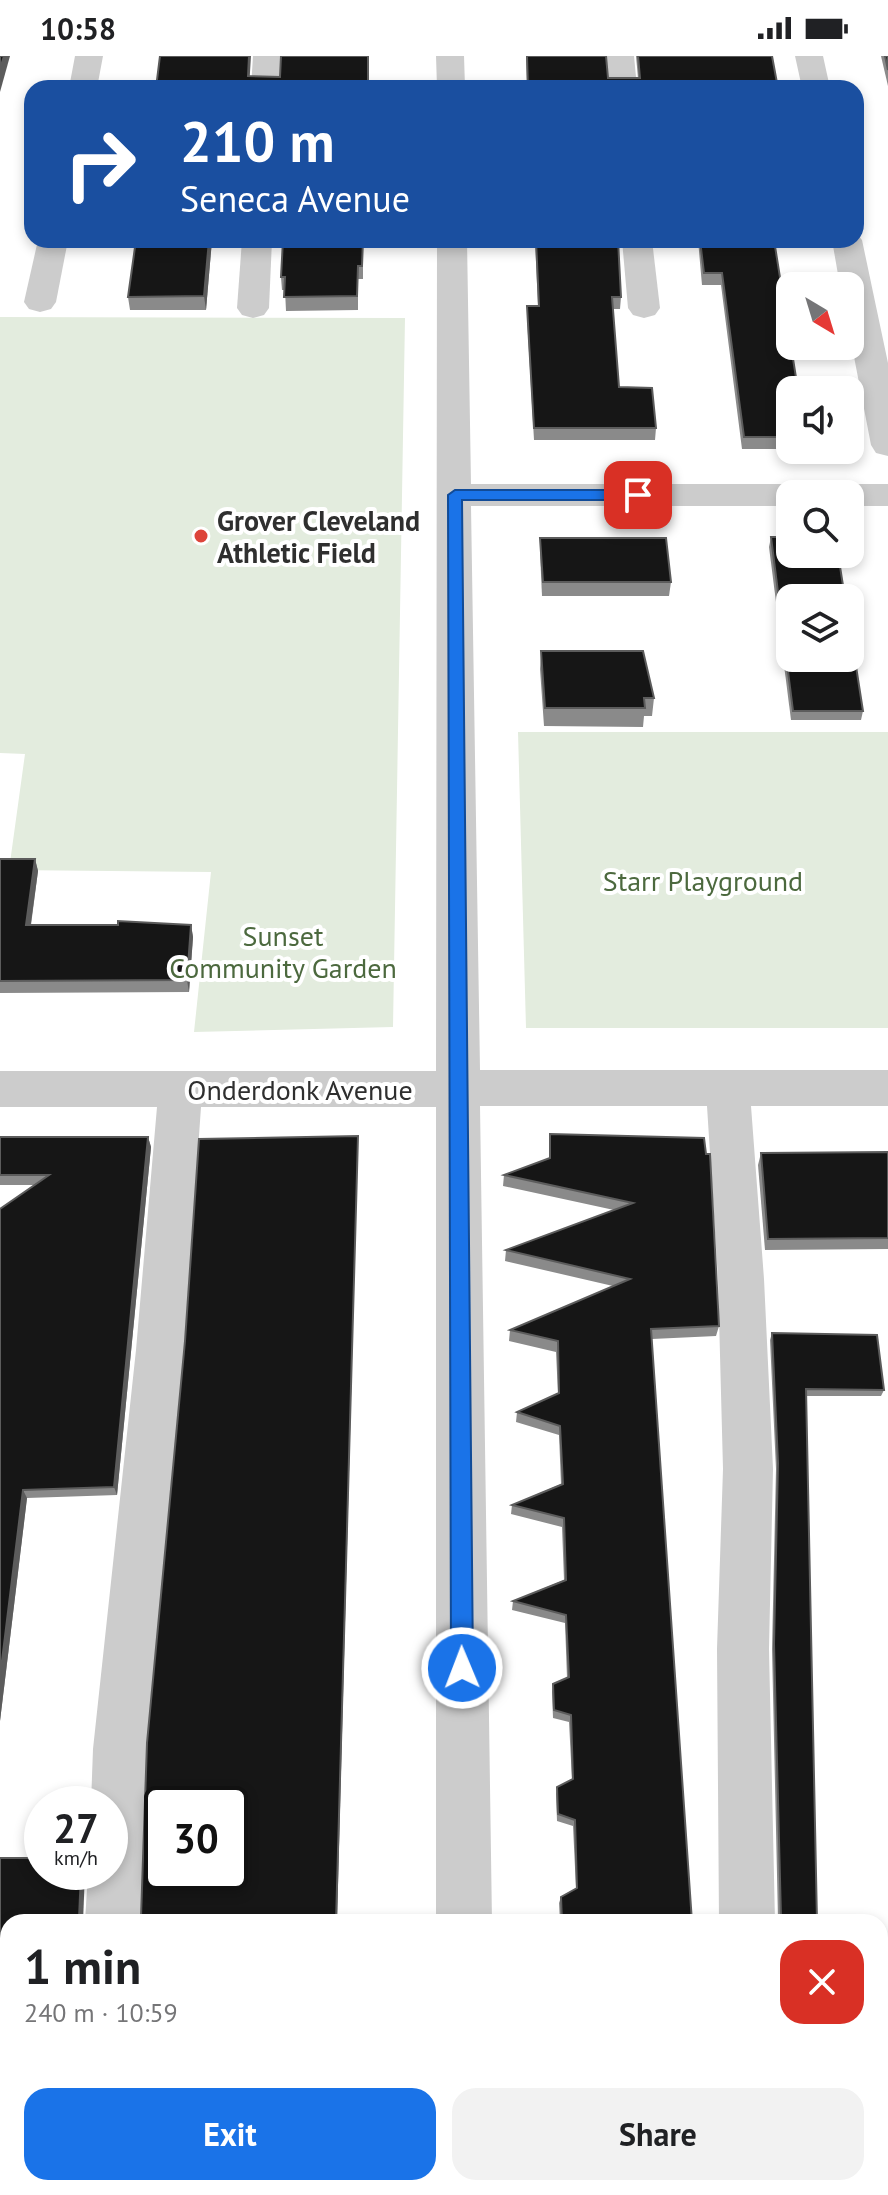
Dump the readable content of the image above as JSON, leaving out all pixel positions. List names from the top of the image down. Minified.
{"streets":{"street":["Onderdonk Avenue"]},"parks":["Starr Playground","Sunset Community Garden"],"places":["Grover Cleveland Athletic Field"],"north":"bottom right","page":{"status":"10:58","turn":["210 m","Seneca Avenue"],"speed":"27 km/h","limit":"30","heading":["1 min","240 m · 10:59"],"buttons":["Exit","Share"]}}
